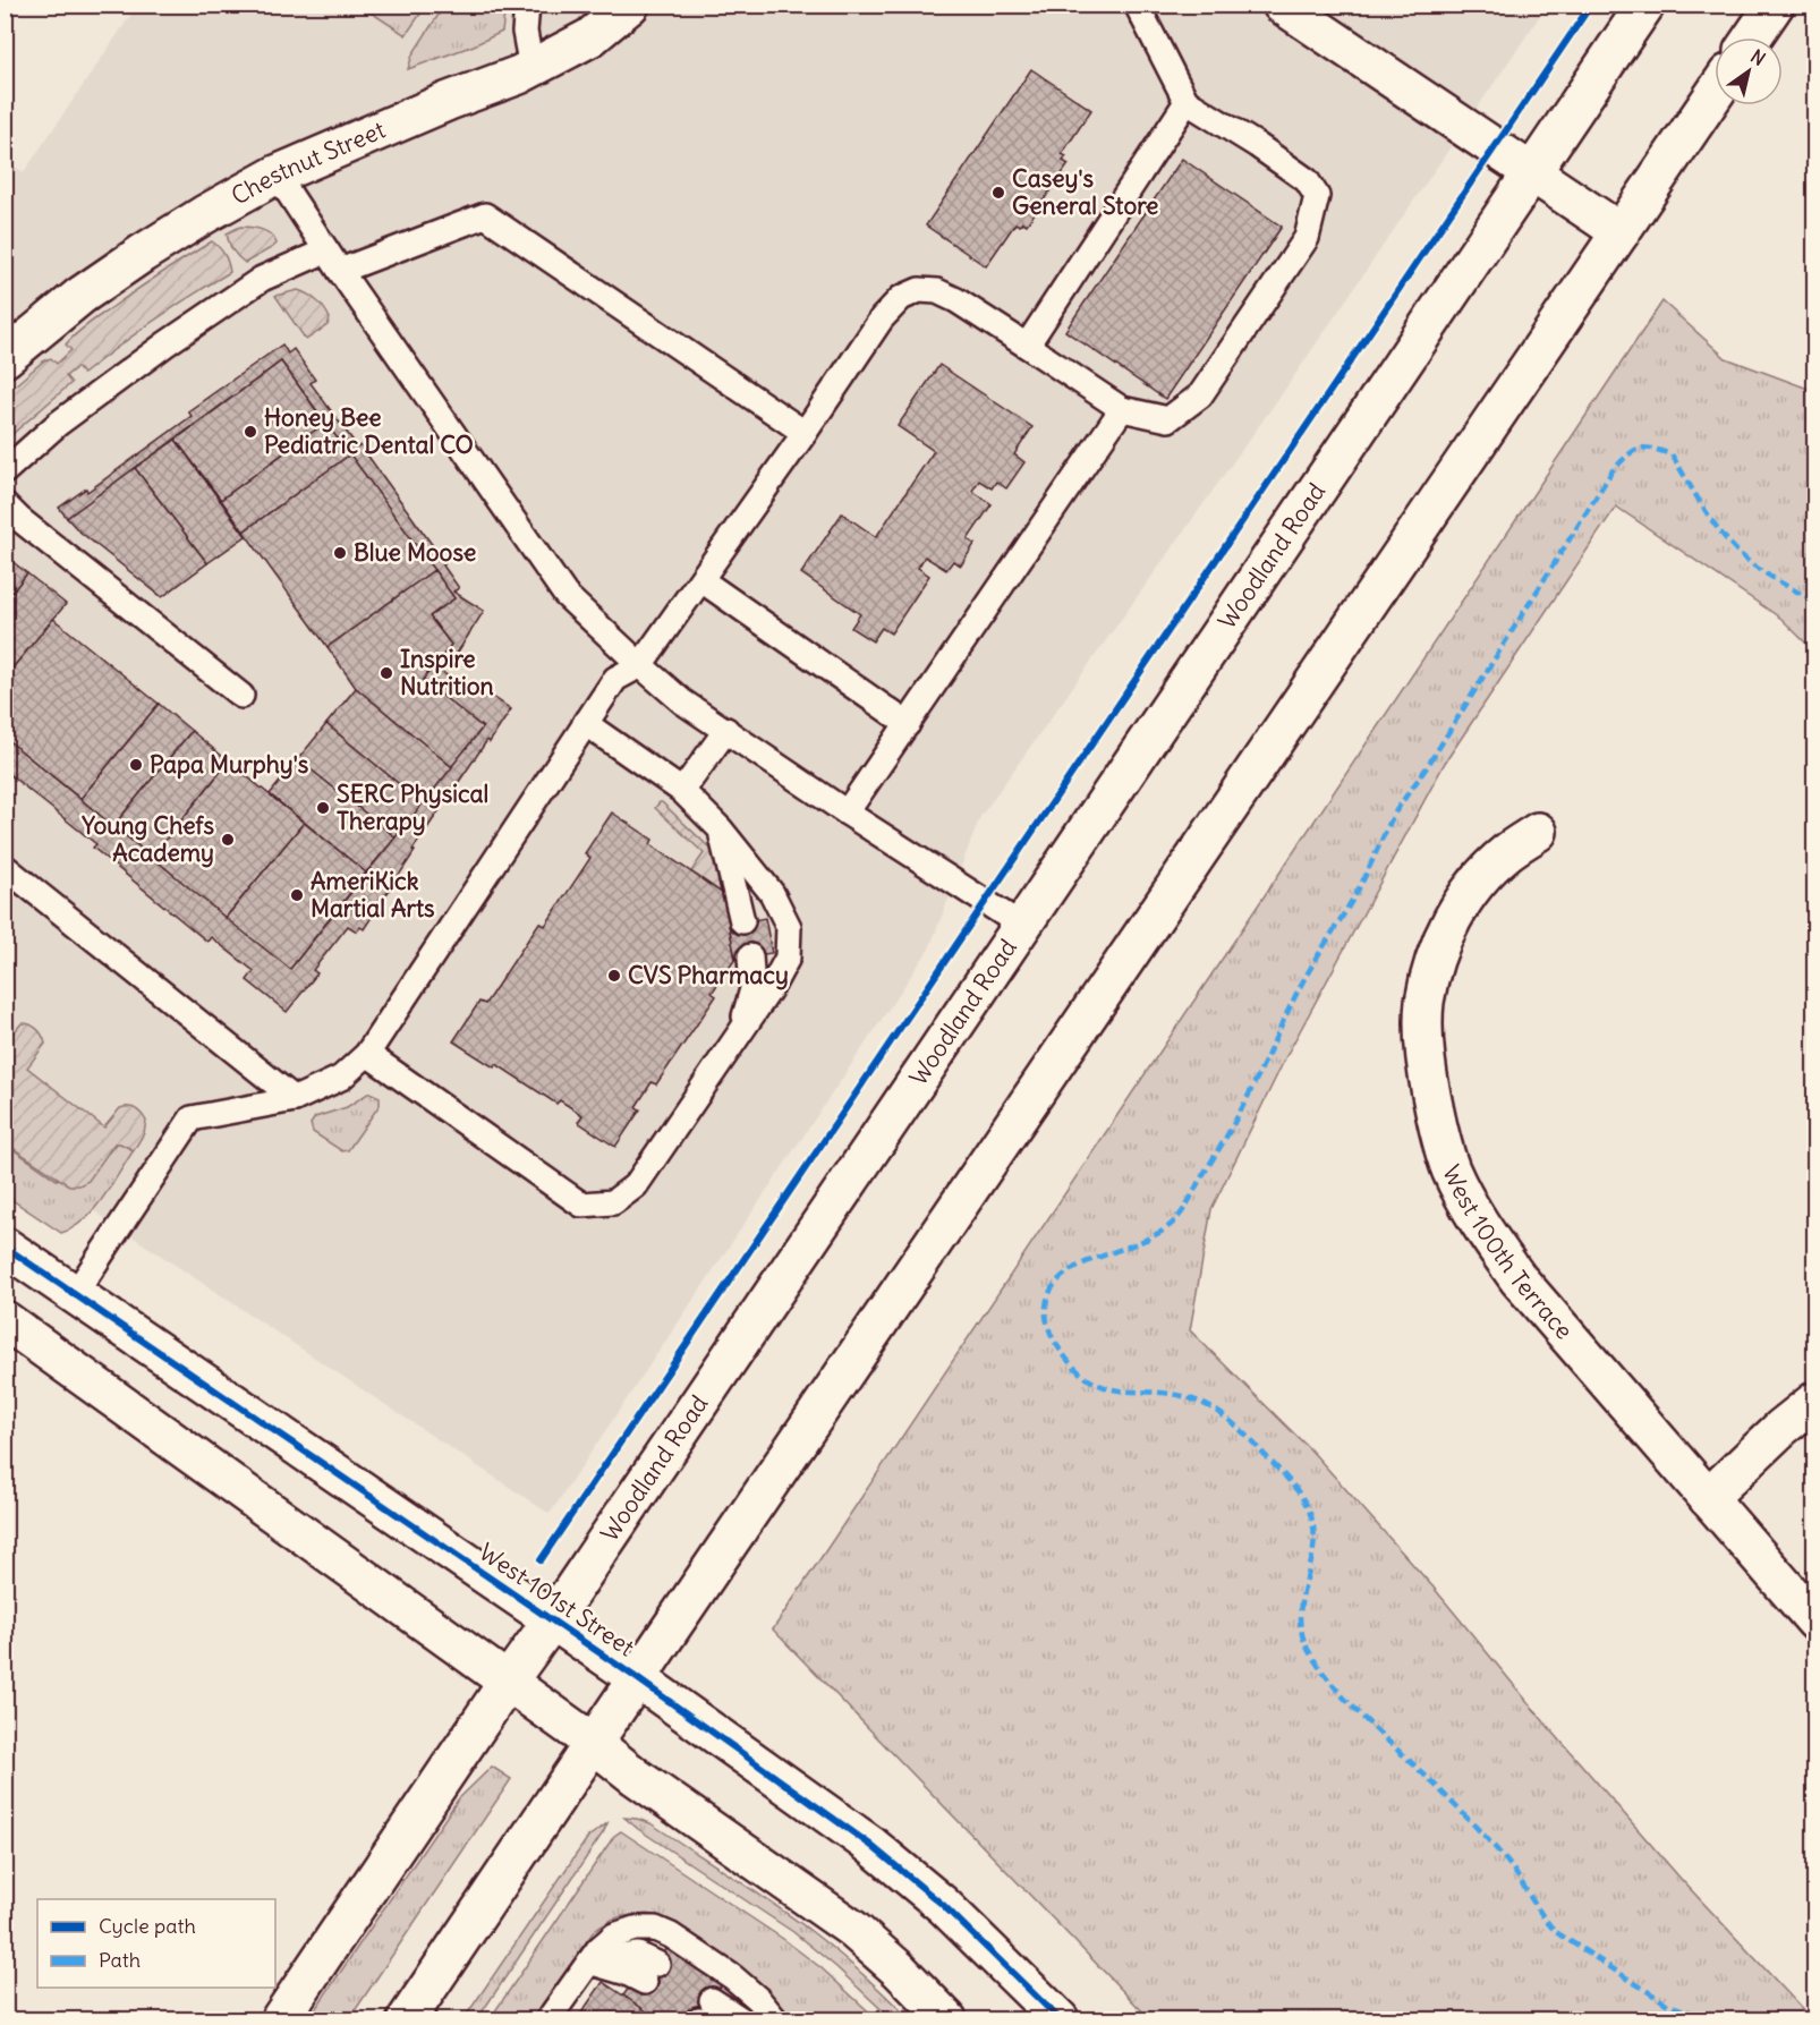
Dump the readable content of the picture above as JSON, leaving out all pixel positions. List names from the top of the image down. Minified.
{"streets":{"main road":["Chestnut Street","Woodland Road","West 100th Terrace","West 101st Street"]},"crossings":[["Woodland Road","West 101st Street"]],"places":["Casey's General Store","Honey Bee Pediatric Dental CO","Blue Moose","Inspire Nutrition","Papa Murphy's","SERC Physical Therapy","Young Chefs Academy","AmeriKick Martial Arts","CVS Pharmacy"],"legend":["Cycle path","Path"],"north":"top right"}
